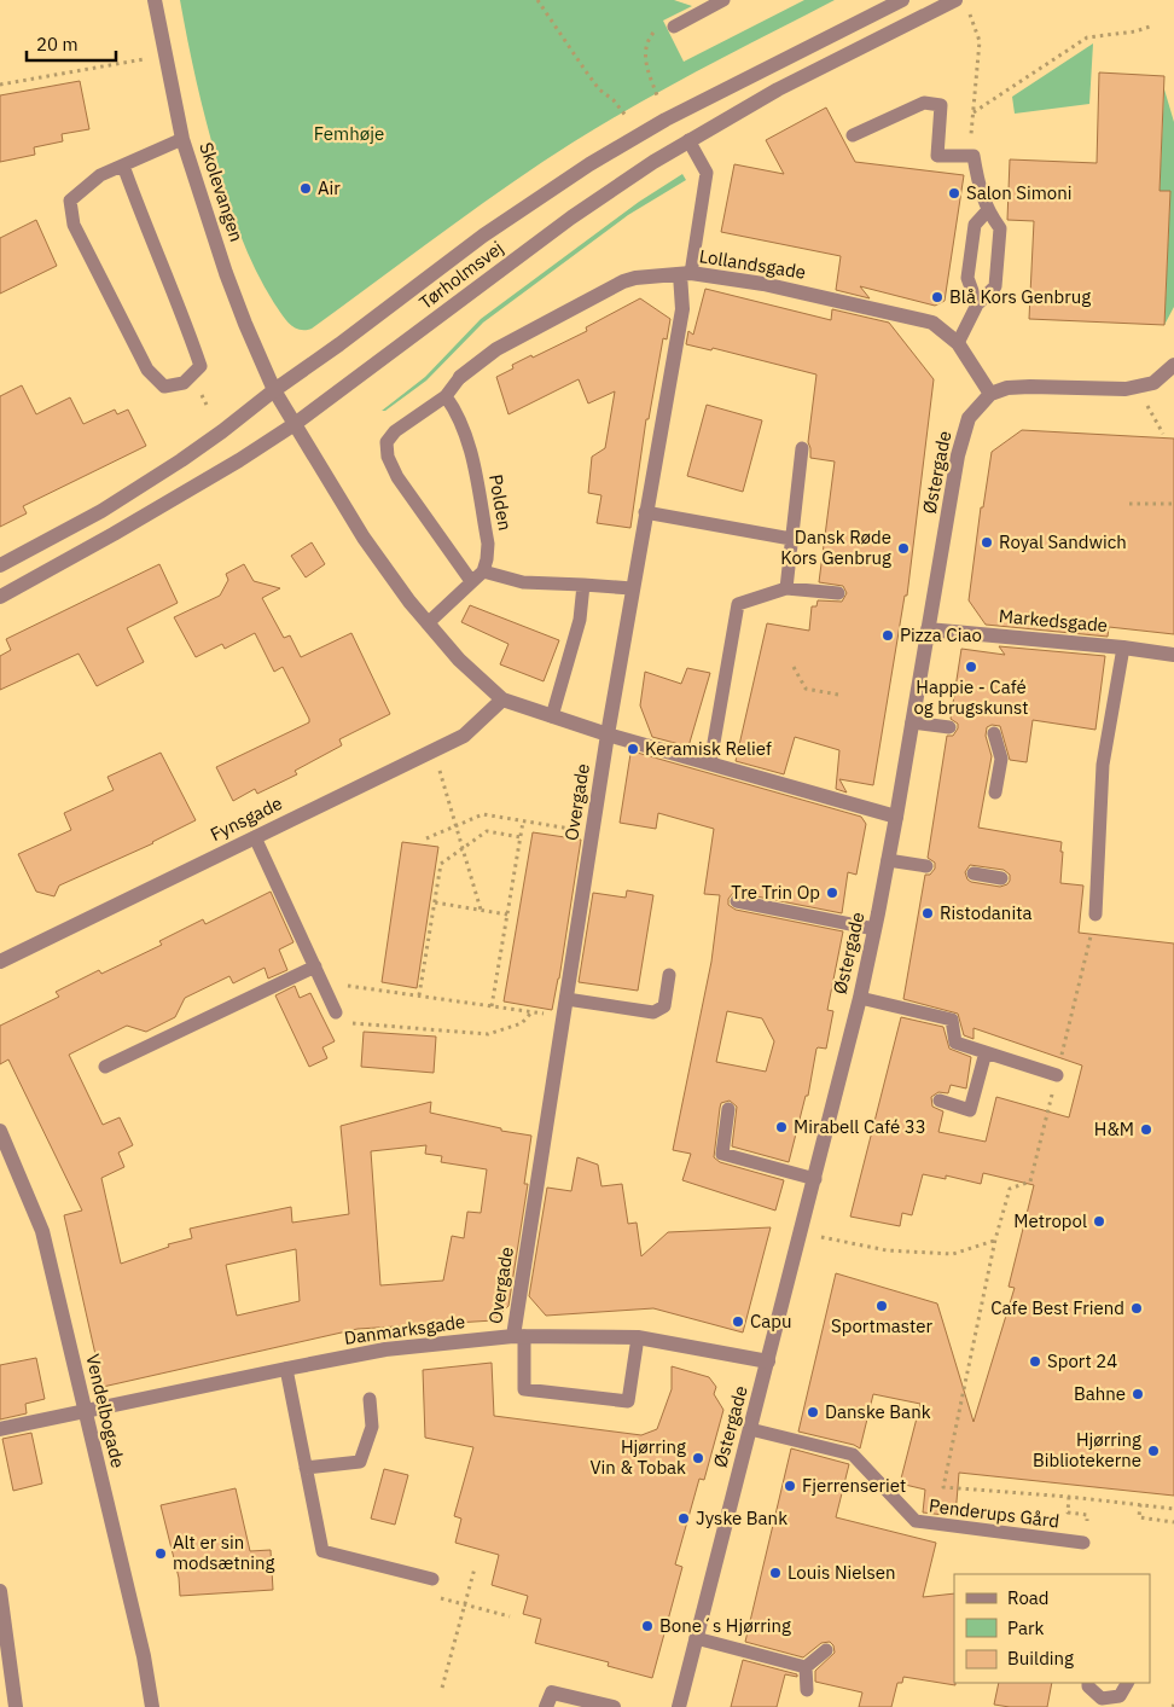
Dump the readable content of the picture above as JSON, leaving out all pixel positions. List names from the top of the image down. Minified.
{"streets":{"street":["Skolevangen","Lollandsgade","Tørholmsvej","Østergade","Markedsgade","Overgade","Fynsgade","Danmarksgade","Vendelbogade"],"lane":["Polden","Penderups Gård"]},"crossings":[["Skolevangen","Tørholmsvej"],["Lollandsgade","Østergade"],["Lollandsgade","Overgade"],["Østergade","Markedsgade"],["Østergade","Danmarksgade"],["Østergade","Penderups Gård"],["Overgade","Danmarksgade"],["Danmarksgade","Vendelbogade"]],"parks":["Femhøje"],"places":["Air","Salon Simoni","Blå Kors Genbrug","Royal Sandwich","Dansk Røde Kors Genbrug","Pizza Ciao","Happie - Café og brugskunst","Keramisk Relief","Tre Trin Op","Ristodanita","Mirabell Café 33","H&M","Metropol","Sportmaster","Cafe Best Friend","Capu","Sport 24","Bahne","Danske Bank","Hjørring Bibliotekerne","Hjørring Vin & Tobak","Fjerrenseriet","Jyske Bank","Alt er sin modsætning","Louis Nielsen","Bone´s Hjørring"],"legend":["Road","Park","Building"],"scale_bar":"20 m"}
